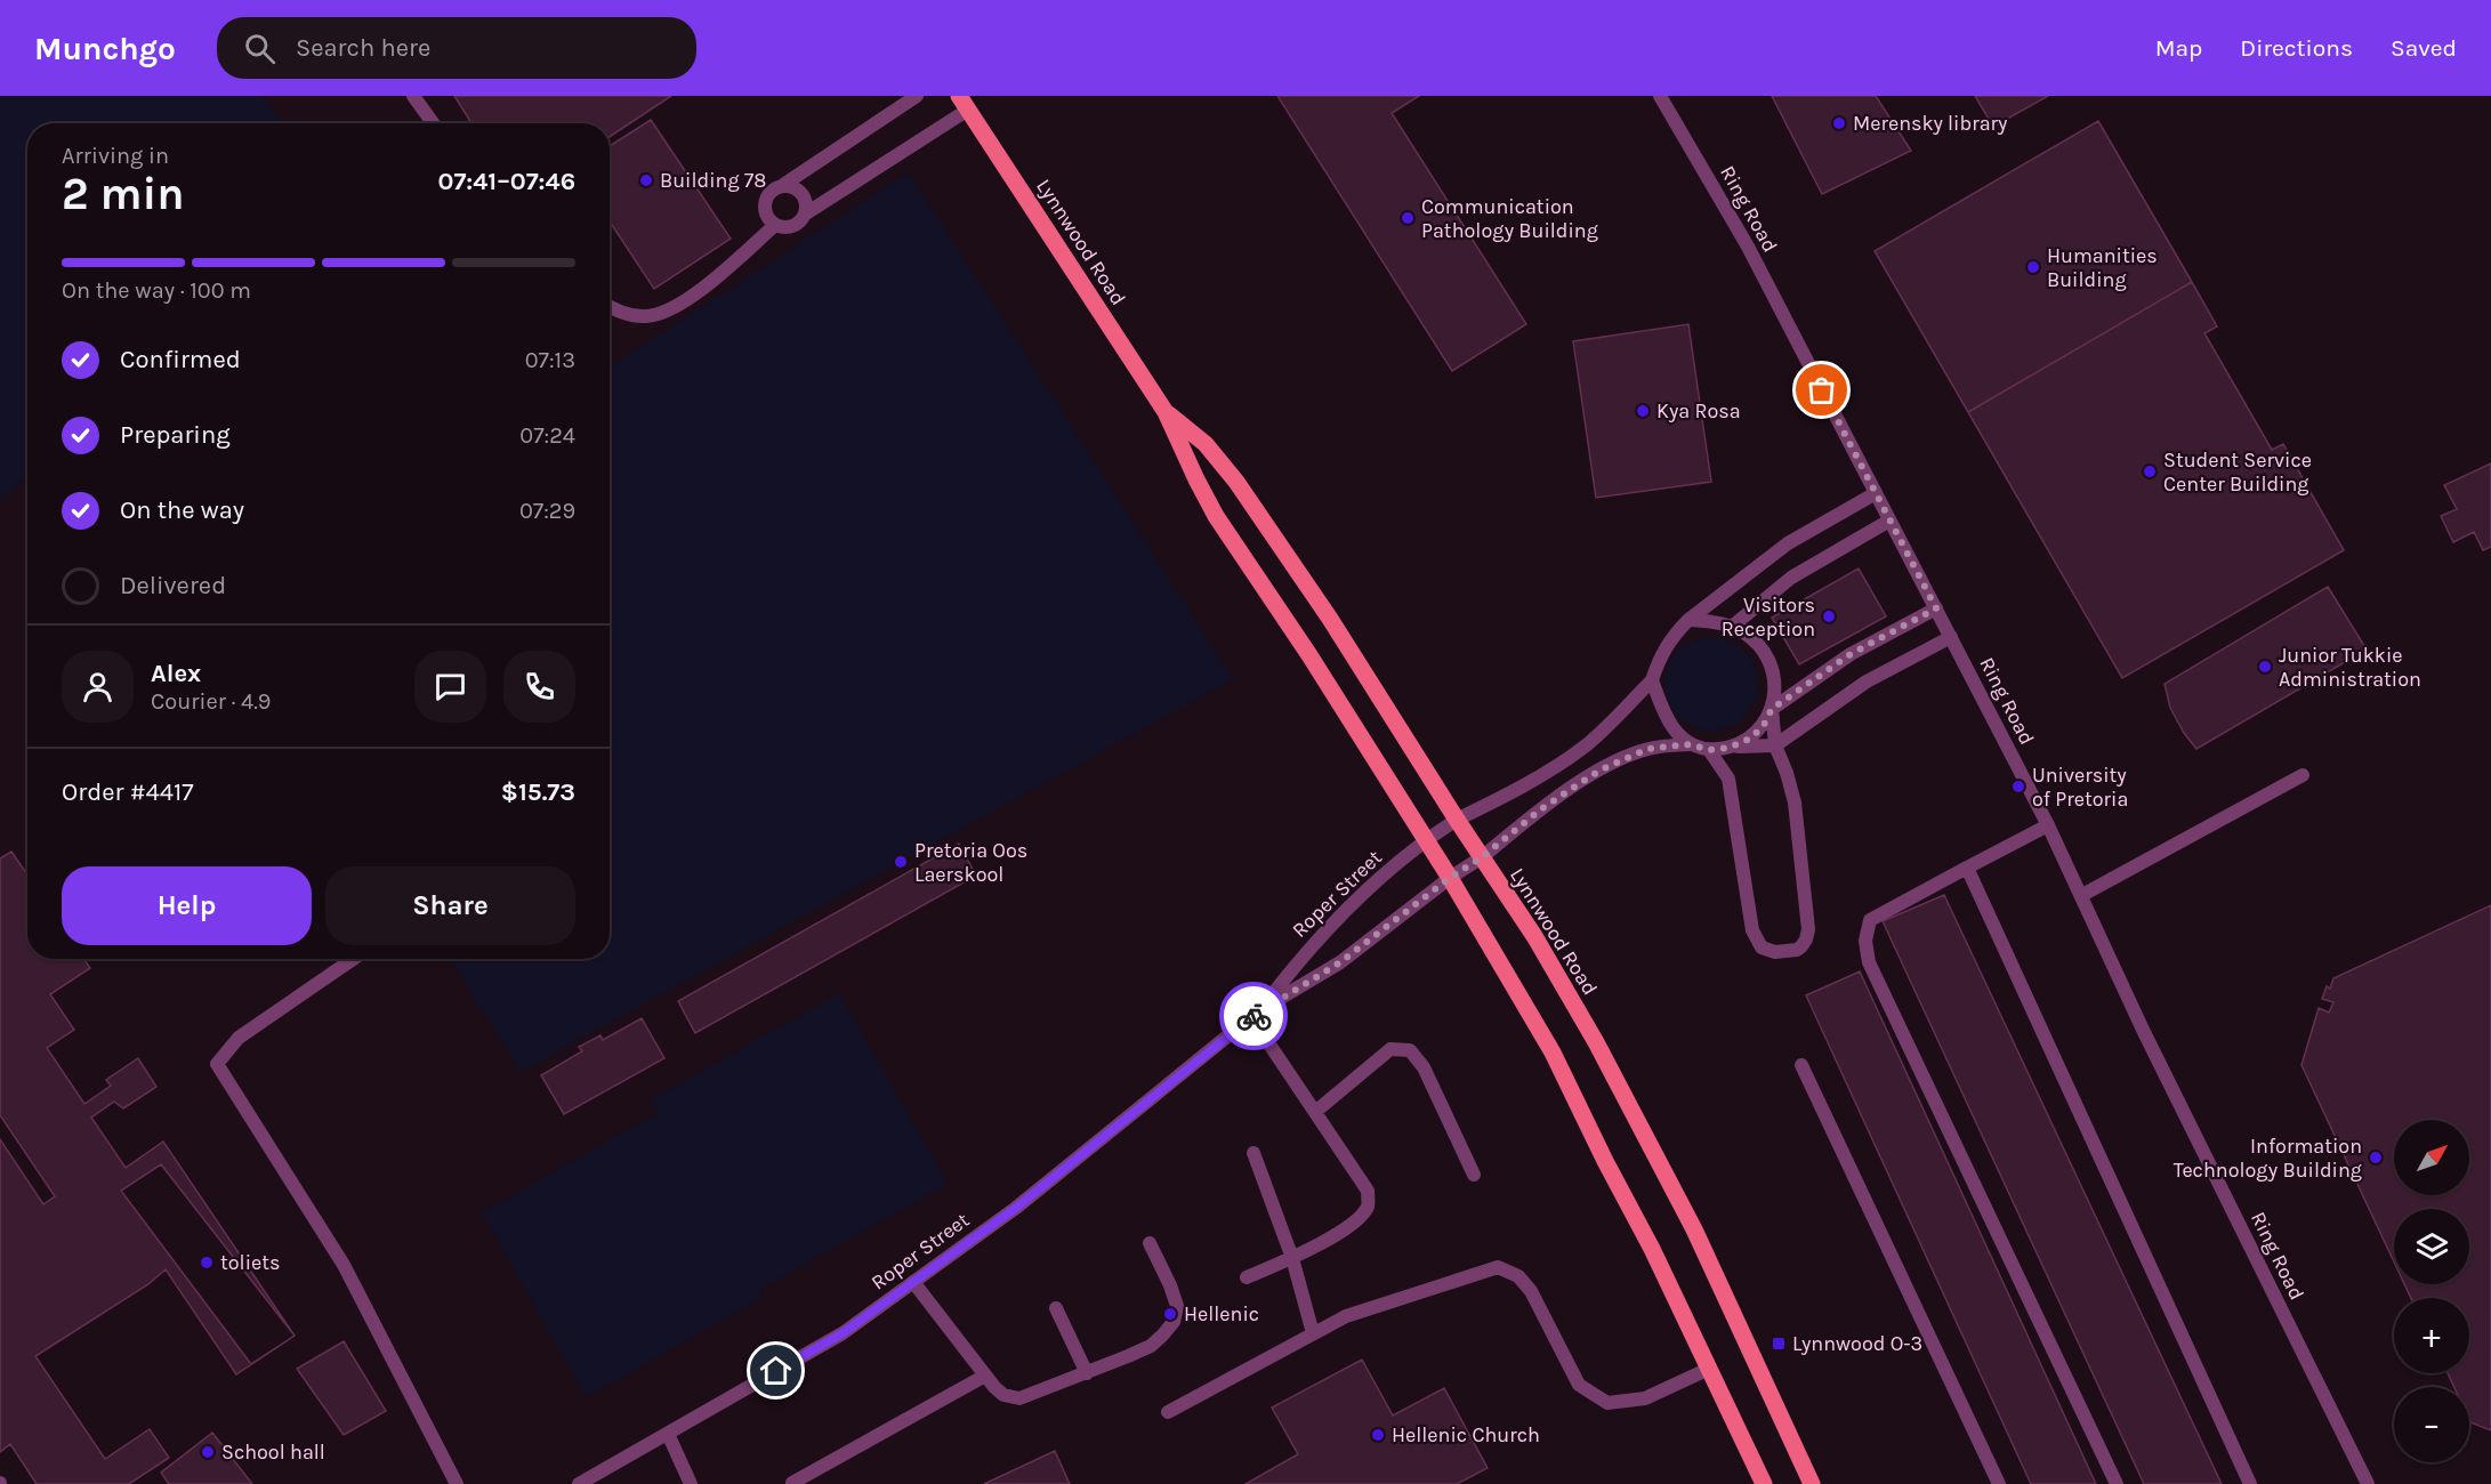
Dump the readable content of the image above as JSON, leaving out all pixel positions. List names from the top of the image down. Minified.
{"streets":{"main road":["Lynnwood Road"],"street":["Ring Road","Roper Street"]},"crossings":[["Lynnwood Road","Roper Street"]],"places":{"other":["Merensky library","Building 78","Communication Pathology Building","Humanities Building","Kya Rosa","Student Service Center Building","Visitors Reception","Junior Tukkie Administration","University of Pretoria","Pretoria Oos Laerskool","Information Technology Building","toliets","Hellenic","Hellenic Church","School hall"],"transit":["Lynnwood O-3"]},"north":"top right","page":{"header":"Munchgo","search":"Search here","nav":["Map","Directions","Saved"],"heading":["2 min","Arriving in","07:41–07:46"],"panel":["Alex","Courier · 4.9","Order #4417","$15.73"],"bar":"On the way · 100 m","list":[["Confirmed","07:13"],["Preparing","07:24"],["On the way","07:29"],"Delivered"],"buttons":["Help","Share"],"map_buttons":["+","−"]}}
